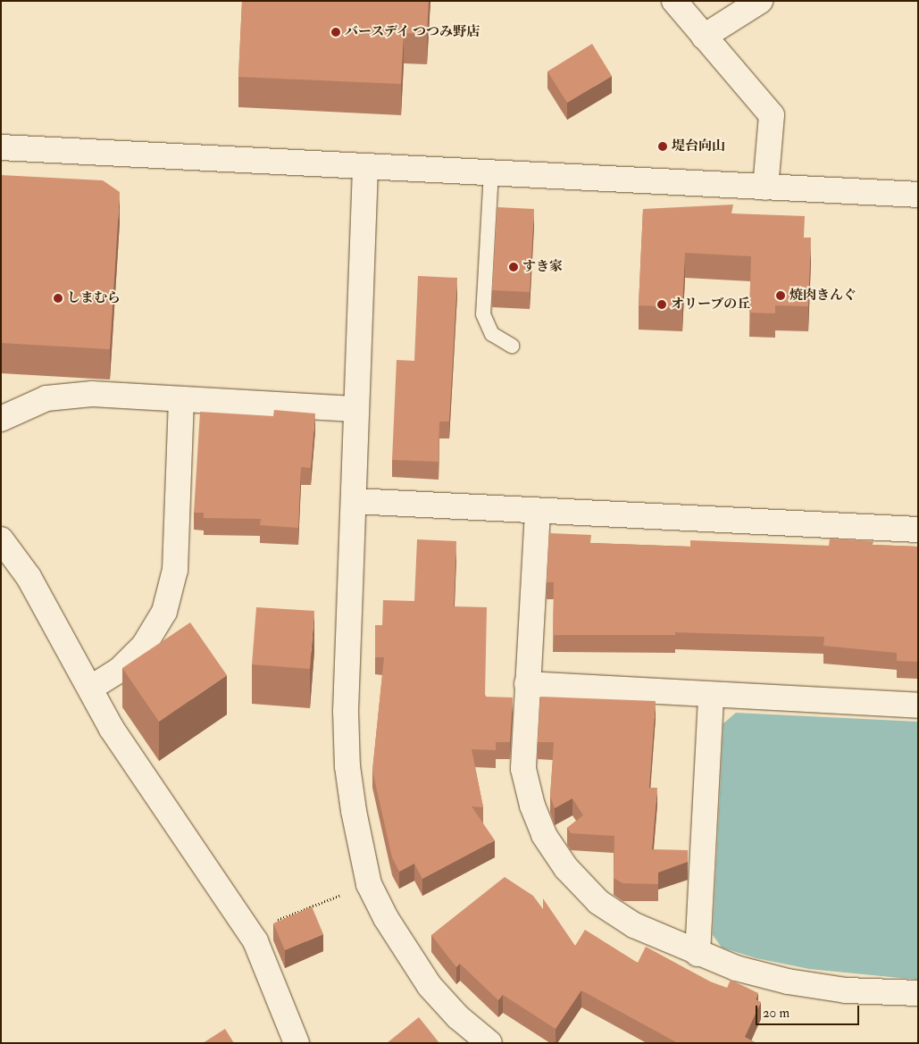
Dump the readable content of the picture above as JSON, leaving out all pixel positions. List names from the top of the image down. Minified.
{"places":["バースデイ つつみ野店","堤台向山","すき家","焼肉きんぐ","しまむら","オリーブの丘"],"scale_bar":"20 m"}
